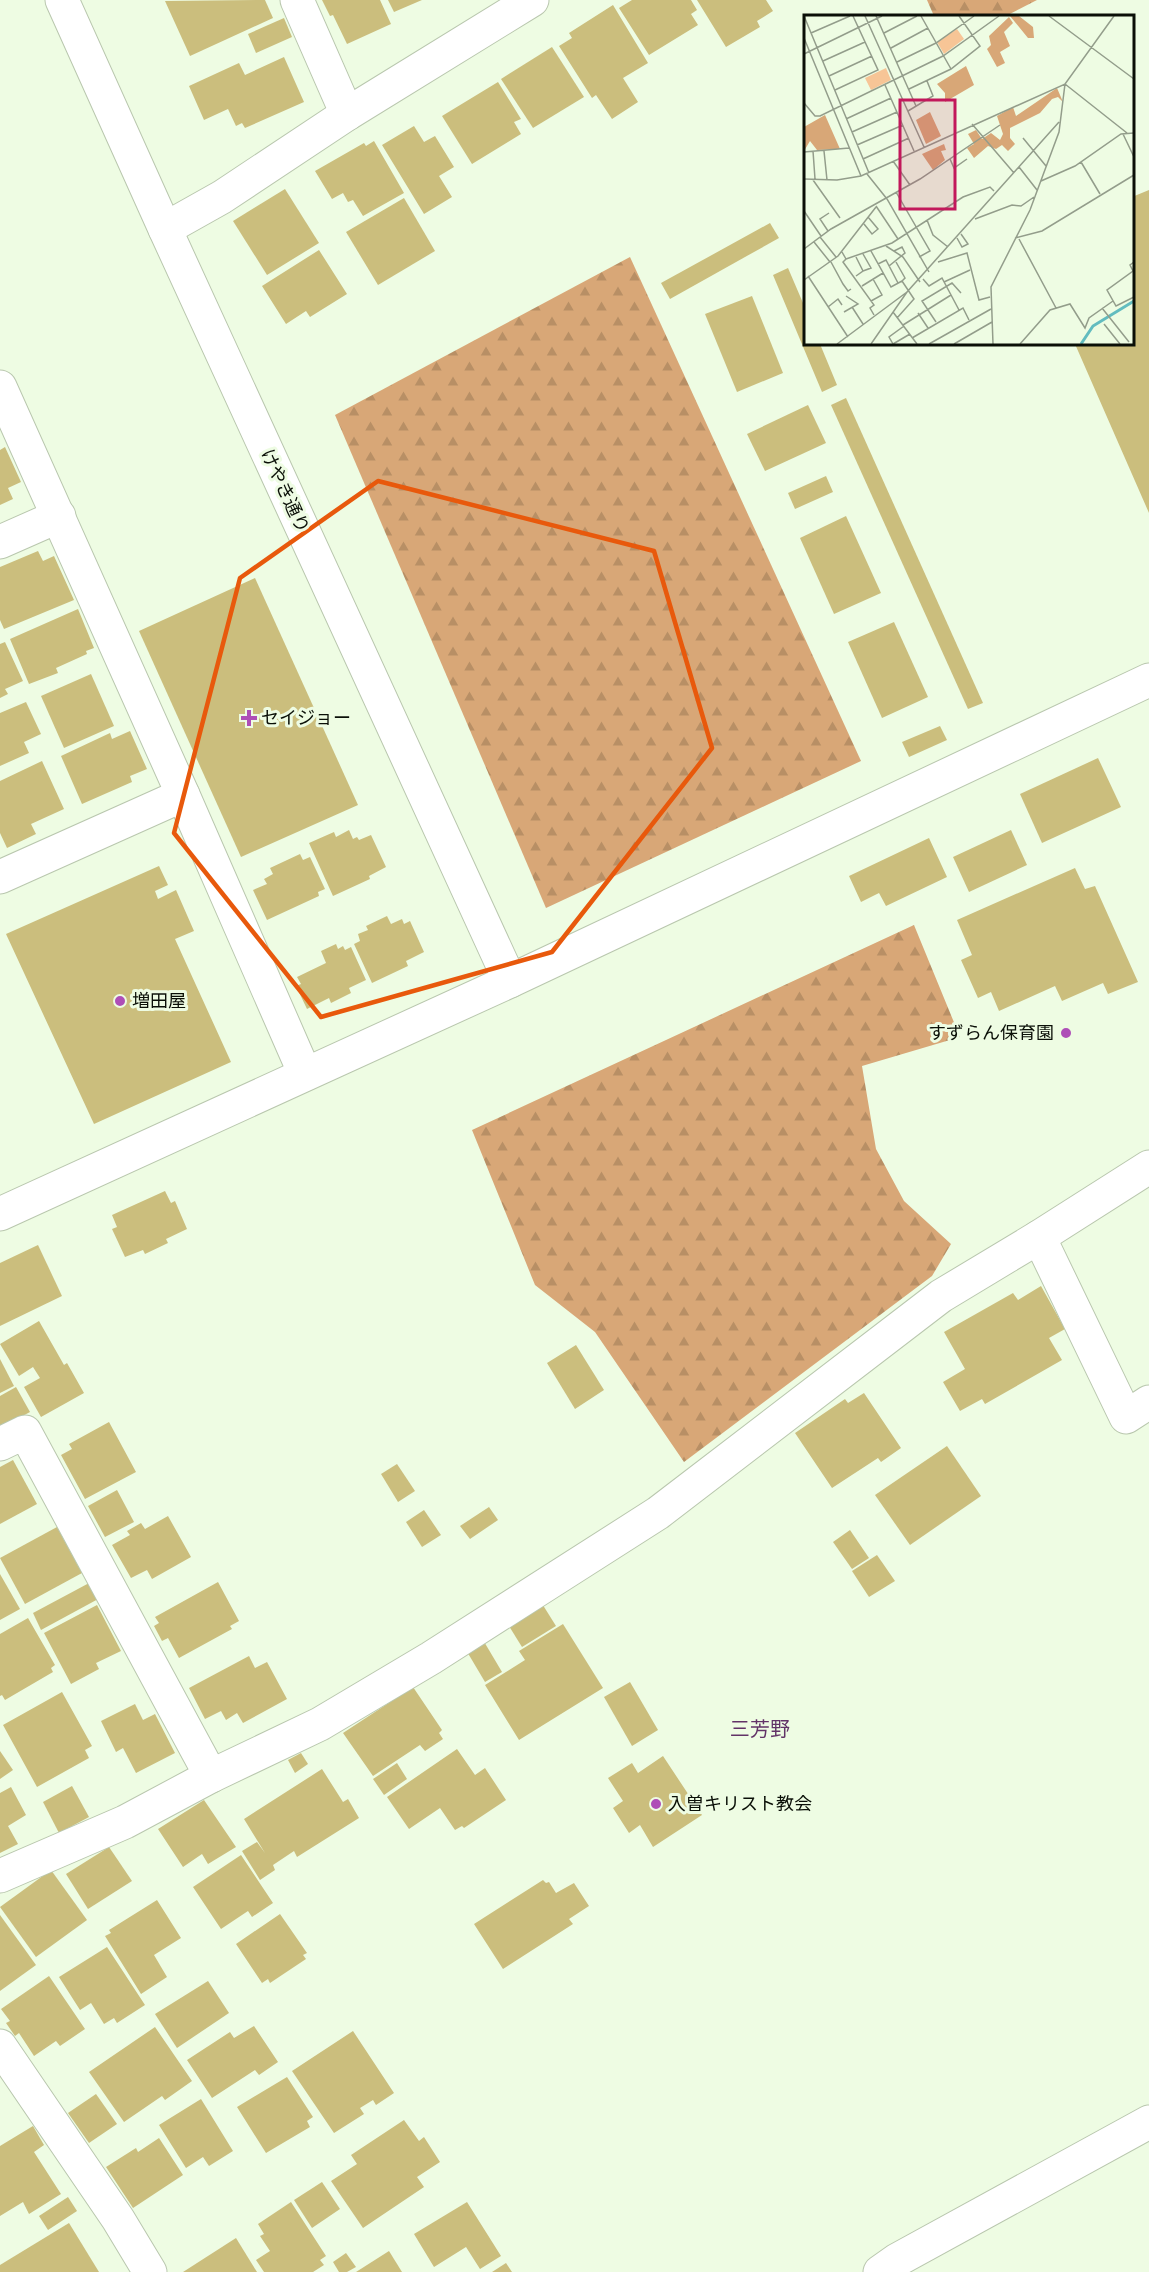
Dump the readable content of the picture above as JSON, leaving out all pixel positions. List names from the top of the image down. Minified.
{"streets":{"street":["けやき通り"]},"districts":["三芳野"],"places":{"health":["セイジョー"],"other":["増田屋","すずらん保育園","入曽キリスト教会"]}}
